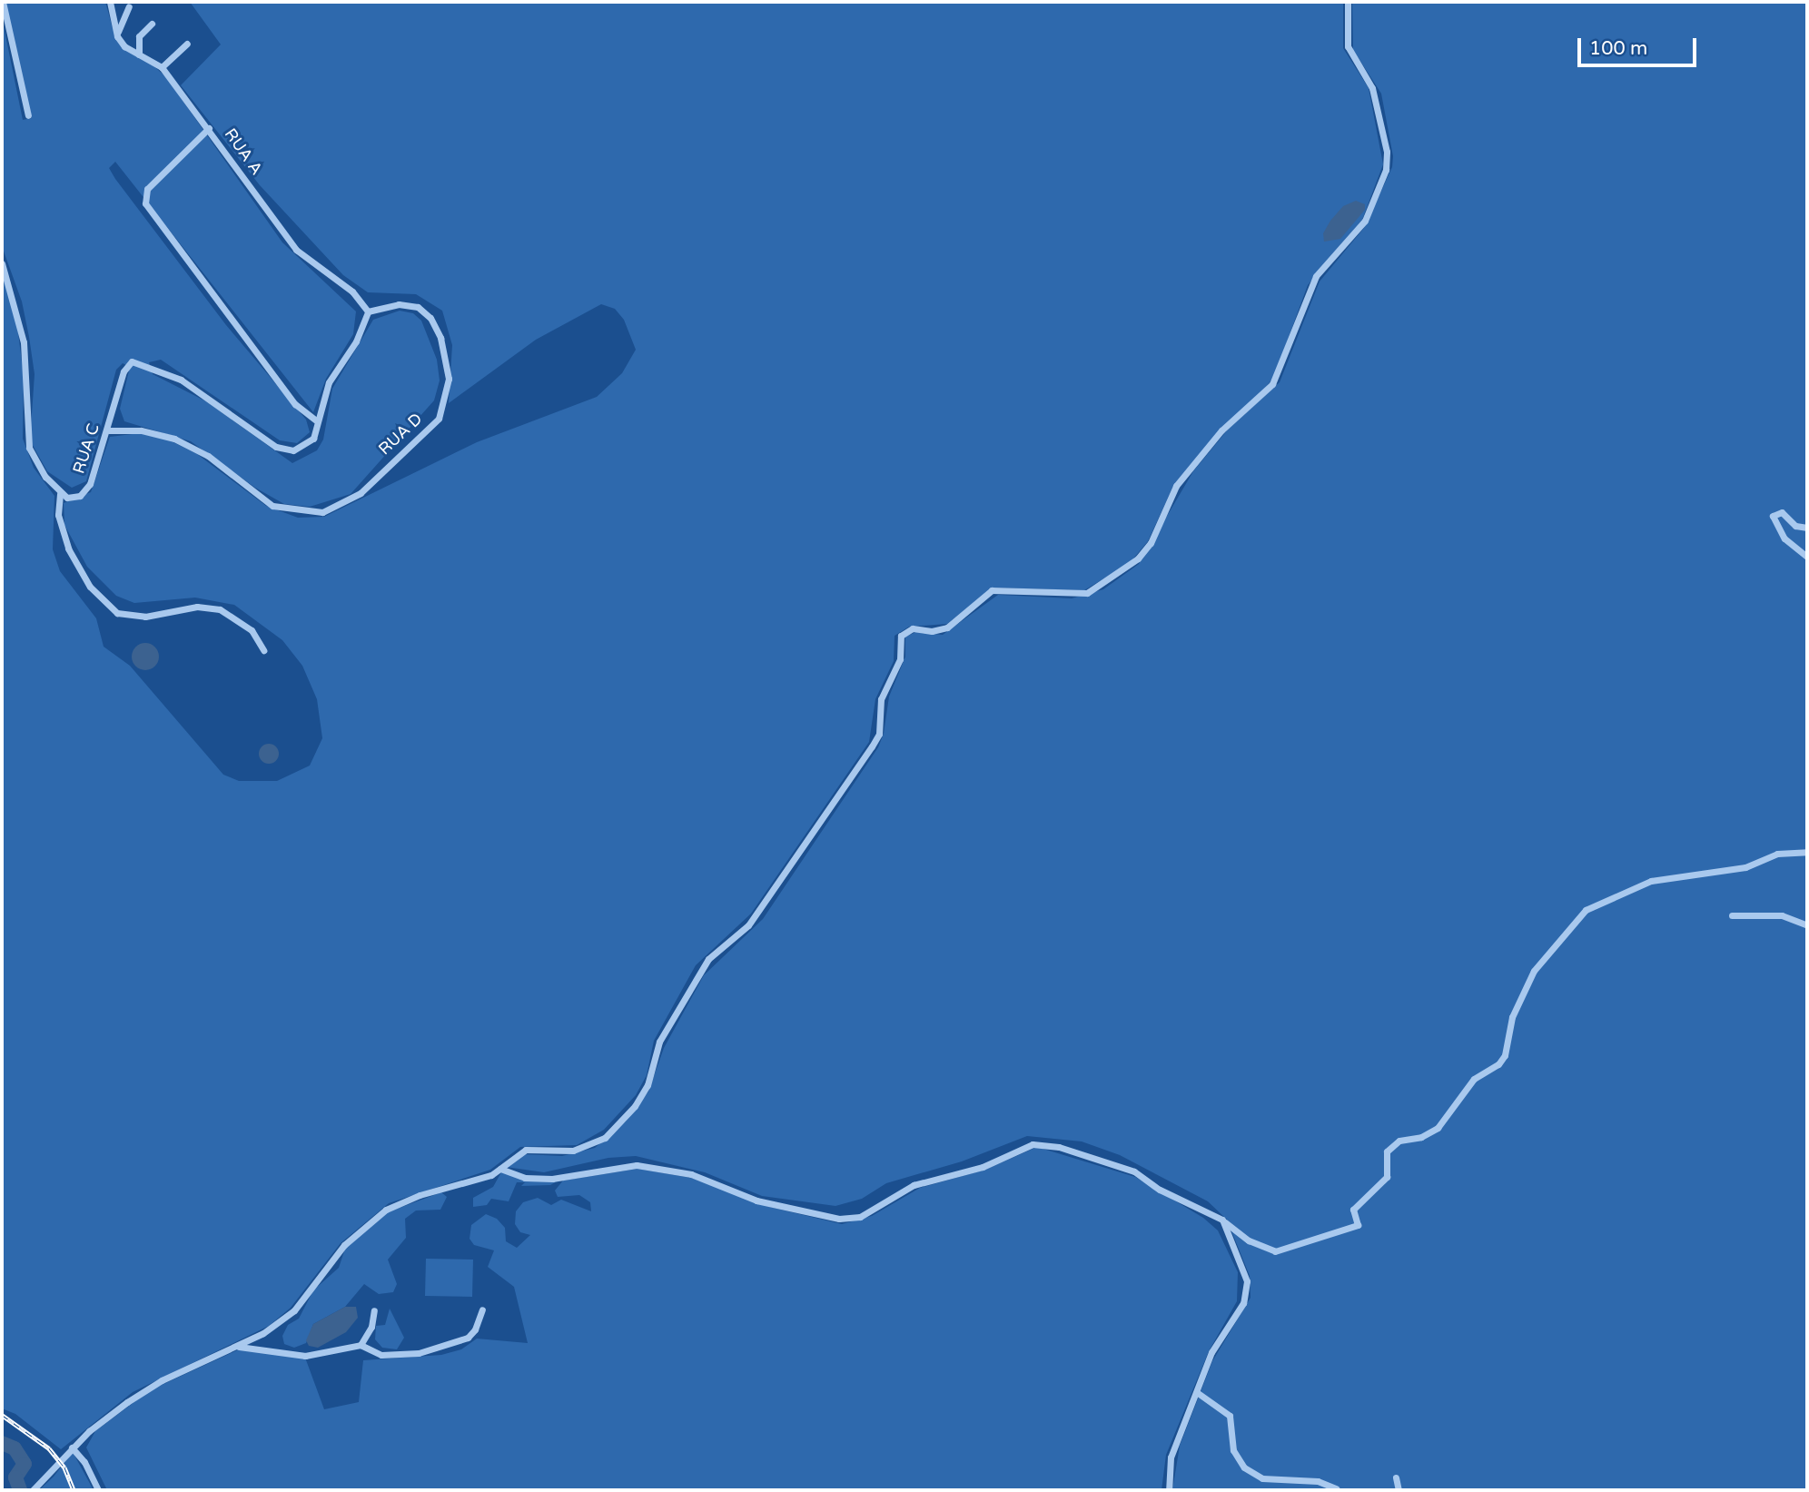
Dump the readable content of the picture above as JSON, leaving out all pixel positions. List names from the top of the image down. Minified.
{"streets":{"street":["RUA A","RUA D","RUA C"]},"crossings":[["RUA A","RUA D"],["RUA D","RUA C"]],"scale_bar":"100 m"}
